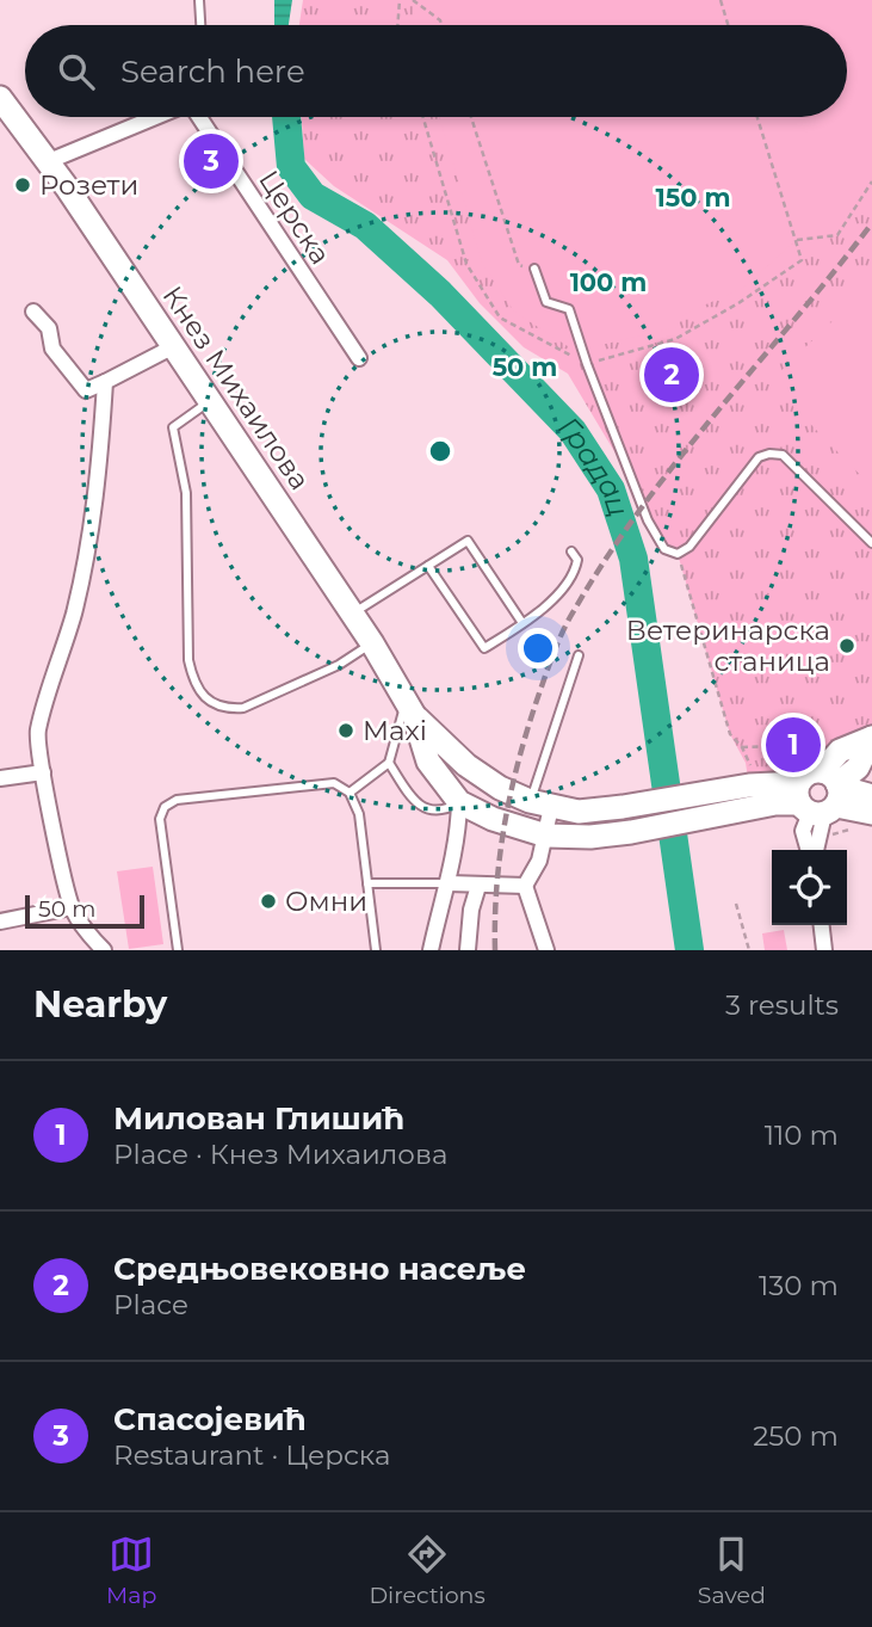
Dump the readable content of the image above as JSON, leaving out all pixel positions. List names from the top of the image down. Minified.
{"streets":{"main road":["Кнез Михаилова"],"street":["Церска"]},"crossings":[["Церска","Кнез Михаилова"]],"water":["Градац"],"places":["Розети","Ветеринарска станица","Maxi","Омни"],"scale_bar":"50 m","page":{"search":"Search here","pins":["3","2","1"],"scale":"50 m","heading":["Nearby","3 results"],"list":[{"mark":"1","name":"Милован Глишић","note":"Place · Кнез Михаилова","value":"110 m"},{"mark":"2","name":"Средњовековно насеље","note":"Place","value":"130 m"},{"mark":"3","name":"Спасојевић","note":"Restaurant · Церска","value":"250 m"}],"nav":["Map","Directions","Saved"]},"rings":["150 m","100 m","50 m"]}
